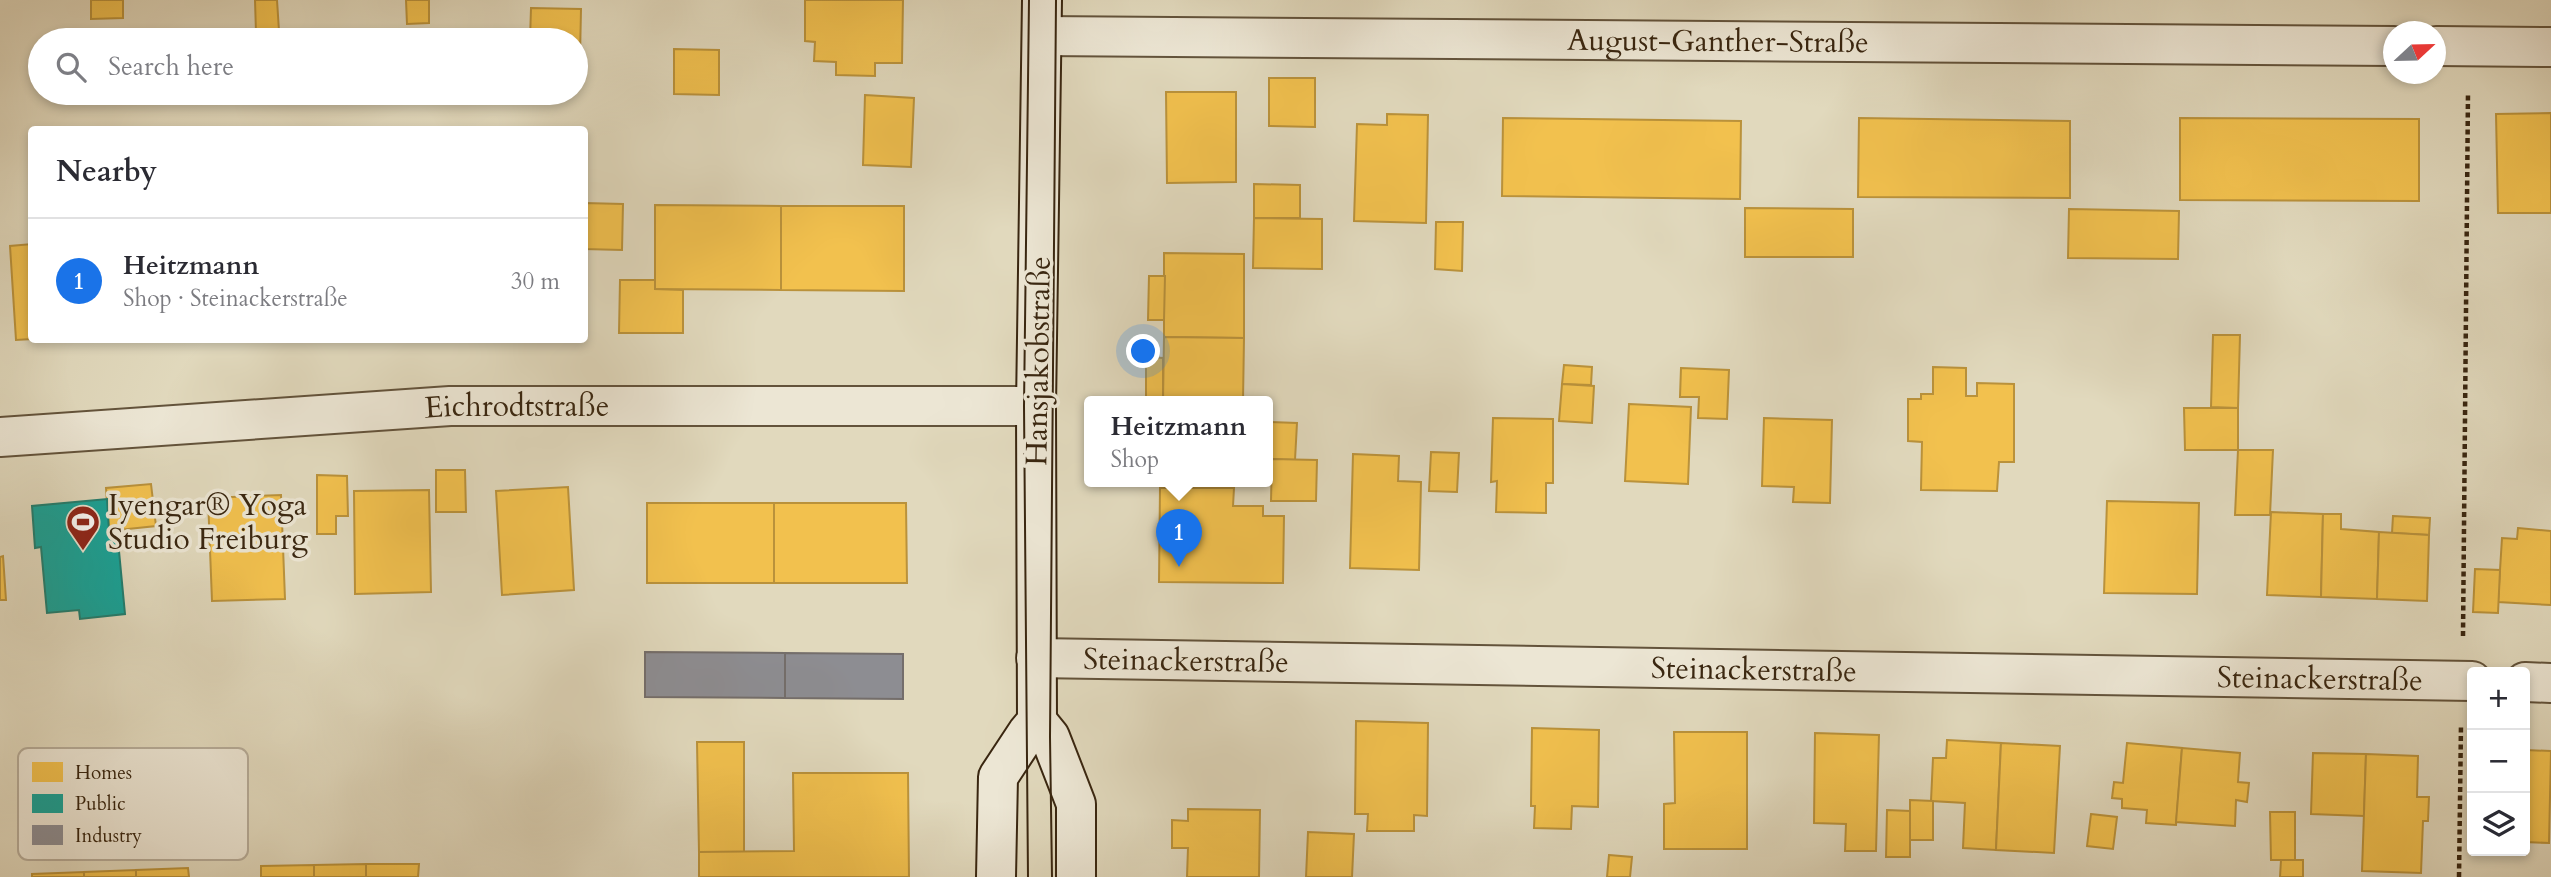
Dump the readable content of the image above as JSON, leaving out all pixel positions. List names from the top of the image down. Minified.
{"streets":{"street":["August-Ganther-Straße","Hansjakobstraße","Eichrodtstraße","Steinackerstraße"]},"crossings":[["August-Ganther-Straße","Hansjakobstraße"],["Hansjakobstraße","Eichrodtstraße"],["Hansjakobstraße","Steinackerstraße"]],"places":{"sports":["Iyengar® Yoga Studio Freiburg"]},"legend":["Homes","Public","Industry"],"north":"right","page":{"search":"Search here","heading":"Nearby","list":[{"mark":"1","name":"Heitzmann","note":"Shop · Steinackerstraße","value":"30 m"}],"popup":["Heitzmann","Shop"],"pins":"1","map_buttons":["+","−"]}}
